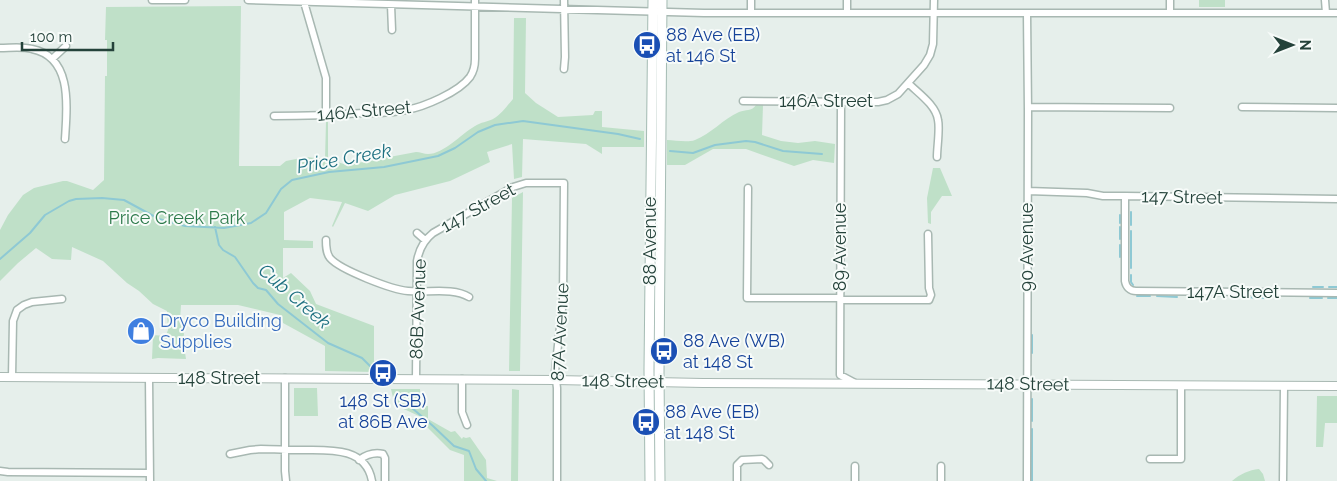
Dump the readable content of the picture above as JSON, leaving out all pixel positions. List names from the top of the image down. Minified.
{"streets":{"main road":["88 Avenue"],"street":["146A Street","147 Street","89 Avenue","90 Avenue","147A Street","86B Avenue","87A Avenue","148 Street"]},"crossings":[["146A Street","89 Avenue"],["147 Street","90 Avenue"],["147 Street","147A Street"],["147 Street","86B Avenue"],["147 Street","87A Avenue"],["88 Avenue","148 Street"],["89 Avenue","148 Street"],["90 Avenue","148 Street"],["86B Avenue","148 Street"],["87A Avenue","148 Street"]],"water":["Price Creek","Cub Creek"],"parks":["Price Creek Park"],"places":{"bus stop":["88 Ave (EB) at 146 St","88 Ave (WB) at 148 St","148 St (SB) at 86B Ave","88 Ave (EB) at 148 St"],"shop":["Dryco Building Supplies"]},"scale_bar":"100 m","north":"right"}
